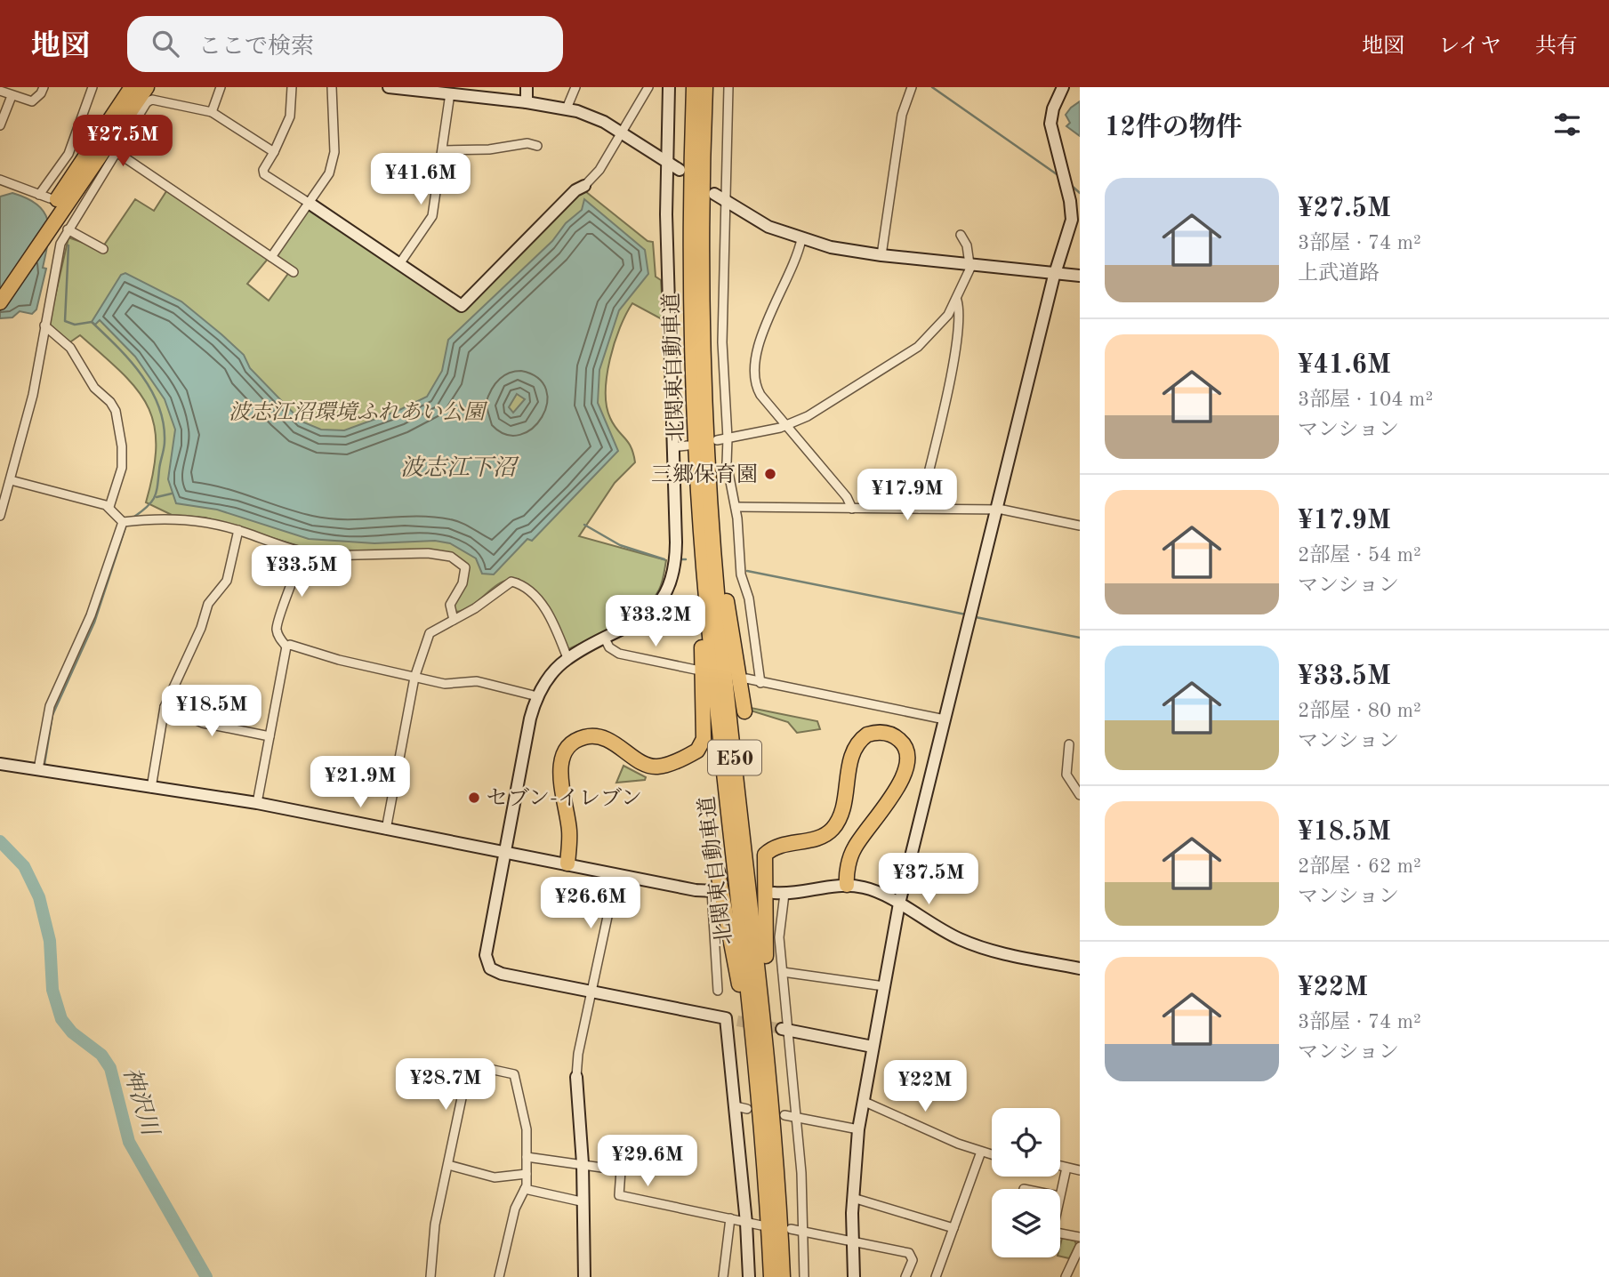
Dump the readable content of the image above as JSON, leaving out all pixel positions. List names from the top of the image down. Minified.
{"streets":{"highway":["北関東自動車道","E50"]},"water":["波志江下沼","神沢川"],"parks":["波志江沼環境ふれあい公園"],"places":["三郷保育園","セブン-イレブン"],"page":{"header":"地図","search":"ここで検索","nav":["地図","レイヤ","共有"],"heading":"12件の物件","price":["¥27.5M","¥41.6M","¥17.9M","¥33.5M","¥33.2M","¥18.5M","¥21.9M","¥37.5M","¥26.6M","¥28.7M","¥22M","¥29.6M"],"list":[{"name":"¥27.5M","note":"3部屋 · 74 m² · 上武道路"},{"name":"¥41.6M","note":"3部屋 · 104 m² · マンション"},{"name":"¥17.9M","note":"2部屋 · 54 m² · マンション"},{"name":"¥33.5M","note":"2部屋 · 80 m² · マンション"},{"name":"¥18.5M","note":"2部屋 · 62 m² · マンション"},{"name":"¥22M","note":"3部屋 · 74 m² · マンション"}]}}
